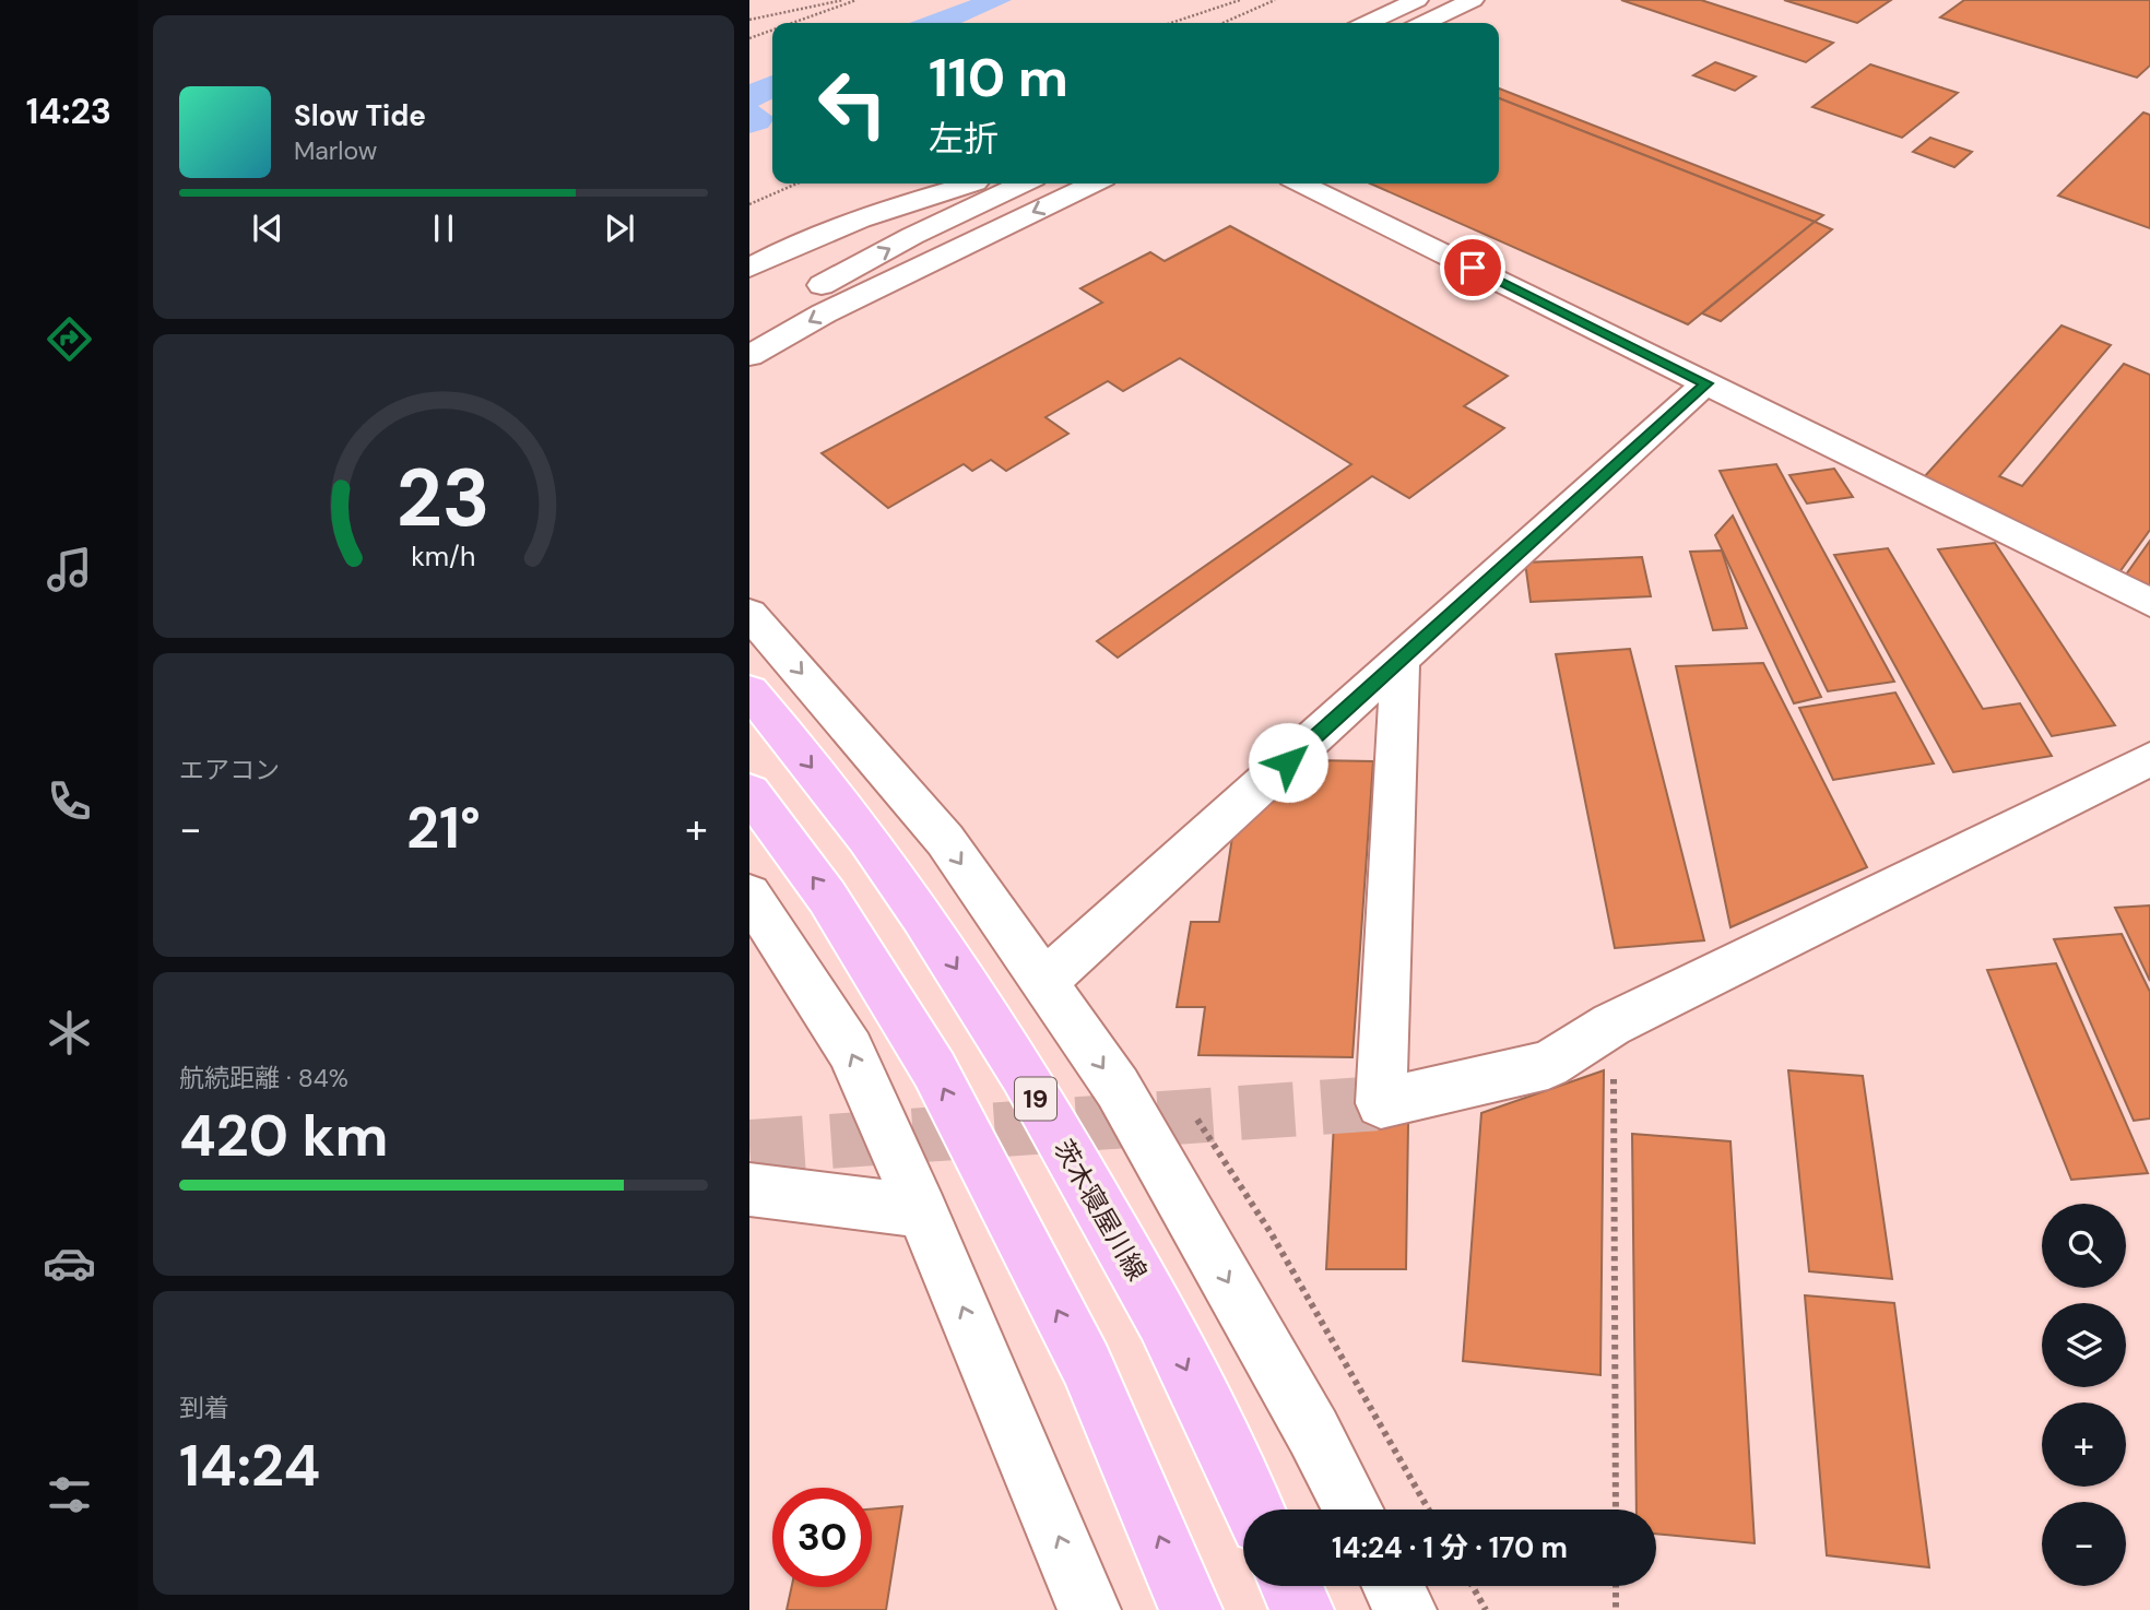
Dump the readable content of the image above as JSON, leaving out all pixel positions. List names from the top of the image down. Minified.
{"streets":{"main road":["19","茨木寝屋川線"]},"page":{"tabs":"14:23","turn":["110 m","左折"],"song":["Slow Tide","Marlow"],"tile":["エアコン",["航続距離 · 84%","420 km"],["到着","14:24"]],"heat":["−","21°","+"],"map_buttons":["+","−"],"limit":"30","trip":"14:24 · 1 分 · 170 m","gauge":["23","km/h"]}}
